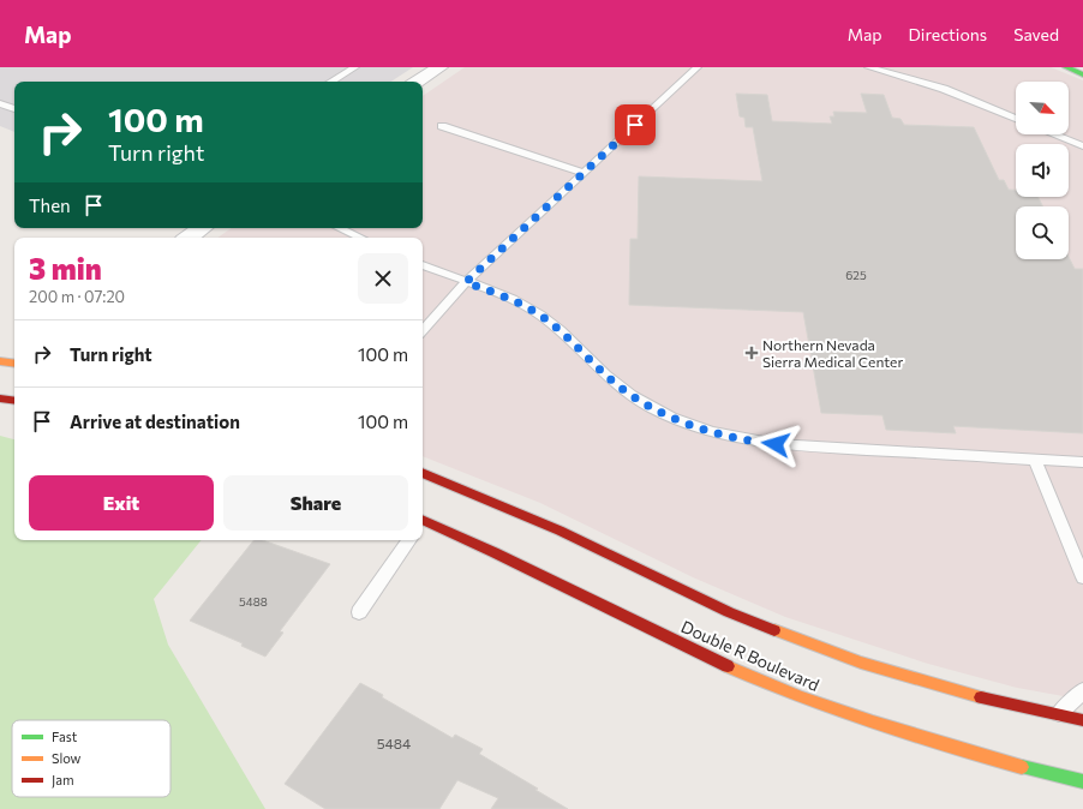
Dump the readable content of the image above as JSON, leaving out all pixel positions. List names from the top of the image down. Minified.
{"streets":{"main road":["Double R Boulevard"]},"places":{"health":["Northern Nevada Sierra Medical Center"]},"house_numbers":["625","5488","5484"],"legend":["Fast","Slow","Jam"],"north":"bottom right","page":{"header":"Map","nav":["Map","Directions","Saved"],"turn":["100 m","Turn right"],"then":"Then","heading":["3 min","200 m · 07:20"],"list":[{"name":"Turn right","value":"100 m"},{"name":"Arrive at destination","value":"100 m"}],"buttons":["Exit","Share"]}}
